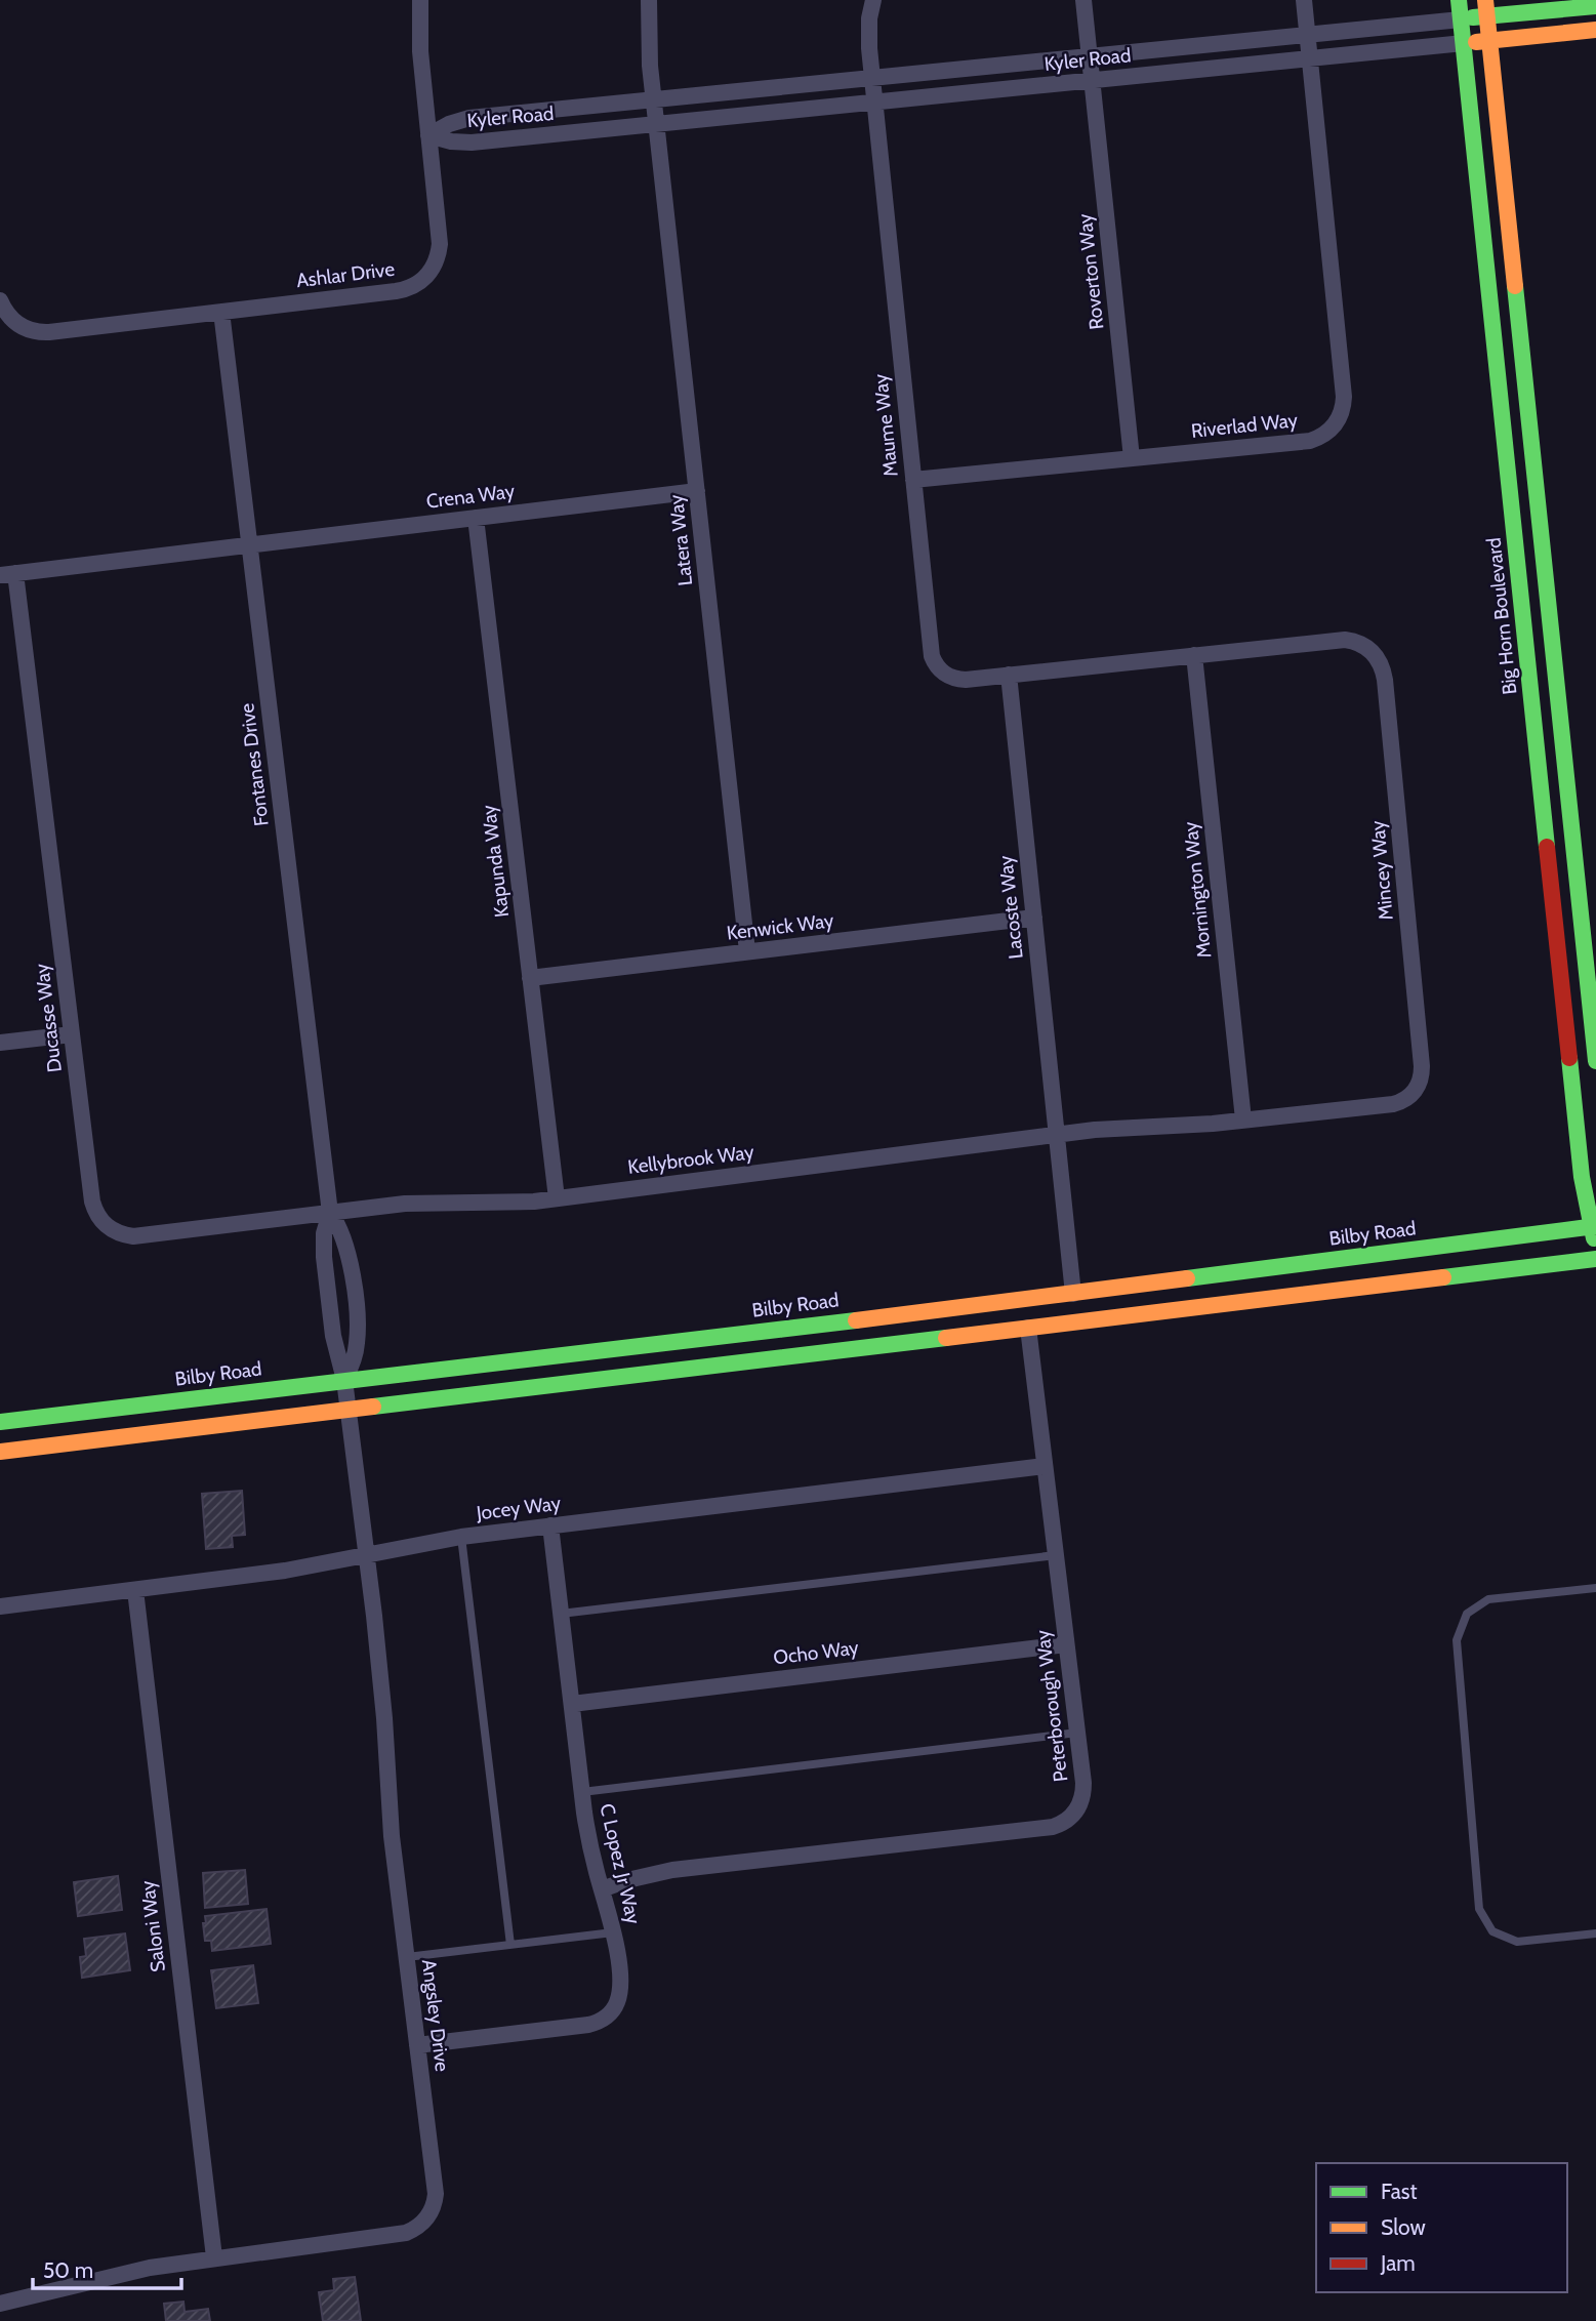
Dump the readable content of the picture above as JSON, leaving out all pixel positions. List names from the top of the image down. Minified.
{"streets":{"main road":["Kyler Road","Big Horn Boulevard","Bilby Road"],"street":["Roverton Way","Ashlar Drive","Maume Way","Riverlad Way","Crena Way","Latera Way","Fontanes Drive","Kapunda Way","Mincey Way","Mornington Way","Lacoste Way","Kenwick Way","Ducasse Way","Kellybrook Way","Jocey Way","Ocho Way","Peterborough Way","C Lopez Jr Way","Saloni Way","Angsley Drive"]},"crossings":[["Kyler Road","Roverton Way"],["Kyler Road","Ashlar Drive"],["Kyler Road","Maume Way"],["Kyler Road","Riverlad Way"],["Kyler Road","Latera Way"],["Kyler Road","Big Horn Boulevard"],["Roverton Way","Riverlad Way"],["Ashlar Drive","Fontanes Drive"],["Maume Way","Riverlad Way"],["Maume Way","Mincey Way"],["Maume Way","Lacoste Way"],["Crena Way","Latera Way"],["Crena Way","Fontanes Drive"],["Crena Way","Kapunda Way"],["Crena Way","Ducasse Way"],["Latera Way","Kenwick Way"],["Big Horn Boulevard","Bilby Road"],["Fontanes Drive","Ducasse Way"],["Fontanes Drive","Kellybrook Way"],["Fontanes Drive","Bilby Road"],["Fontanes Drive","Angsley Drive"],["Kapunda Way","Kenwick Way"],["Kapunda Way","Kellybrook Way"],["Mincey Way","Mornington Way"],["Mincey Way","Lacoste Way"],["Mincey Way","Kellybrook Way"],["Lacoste Way","Kenwick Way"],["Lacoste Way","Kellybrook Way"],["Lacoste Way","Bilby Road"],["Ducasse Way","Kellybrook Way"],["Bilby Road","Angsley Drive"],["Jocey Way","Peterborough Way"],["Jocey Way","C Lopez Jr Way"],["Jocey Way","Saloni Way"],["Jocey Way","Angsley Drive"],["Ocho Way","Peterborough Way"],["Ocho Way","C Lopez Jr Way"],["Peterborough Way","C Lopez Jr Way"],["C Lopez Jr Way","Angsley Drive"],["Saloni Way","Angsley Drive"]],"legend":["Fast","Slow","Jam"],"scale_bar":"50 m"}
